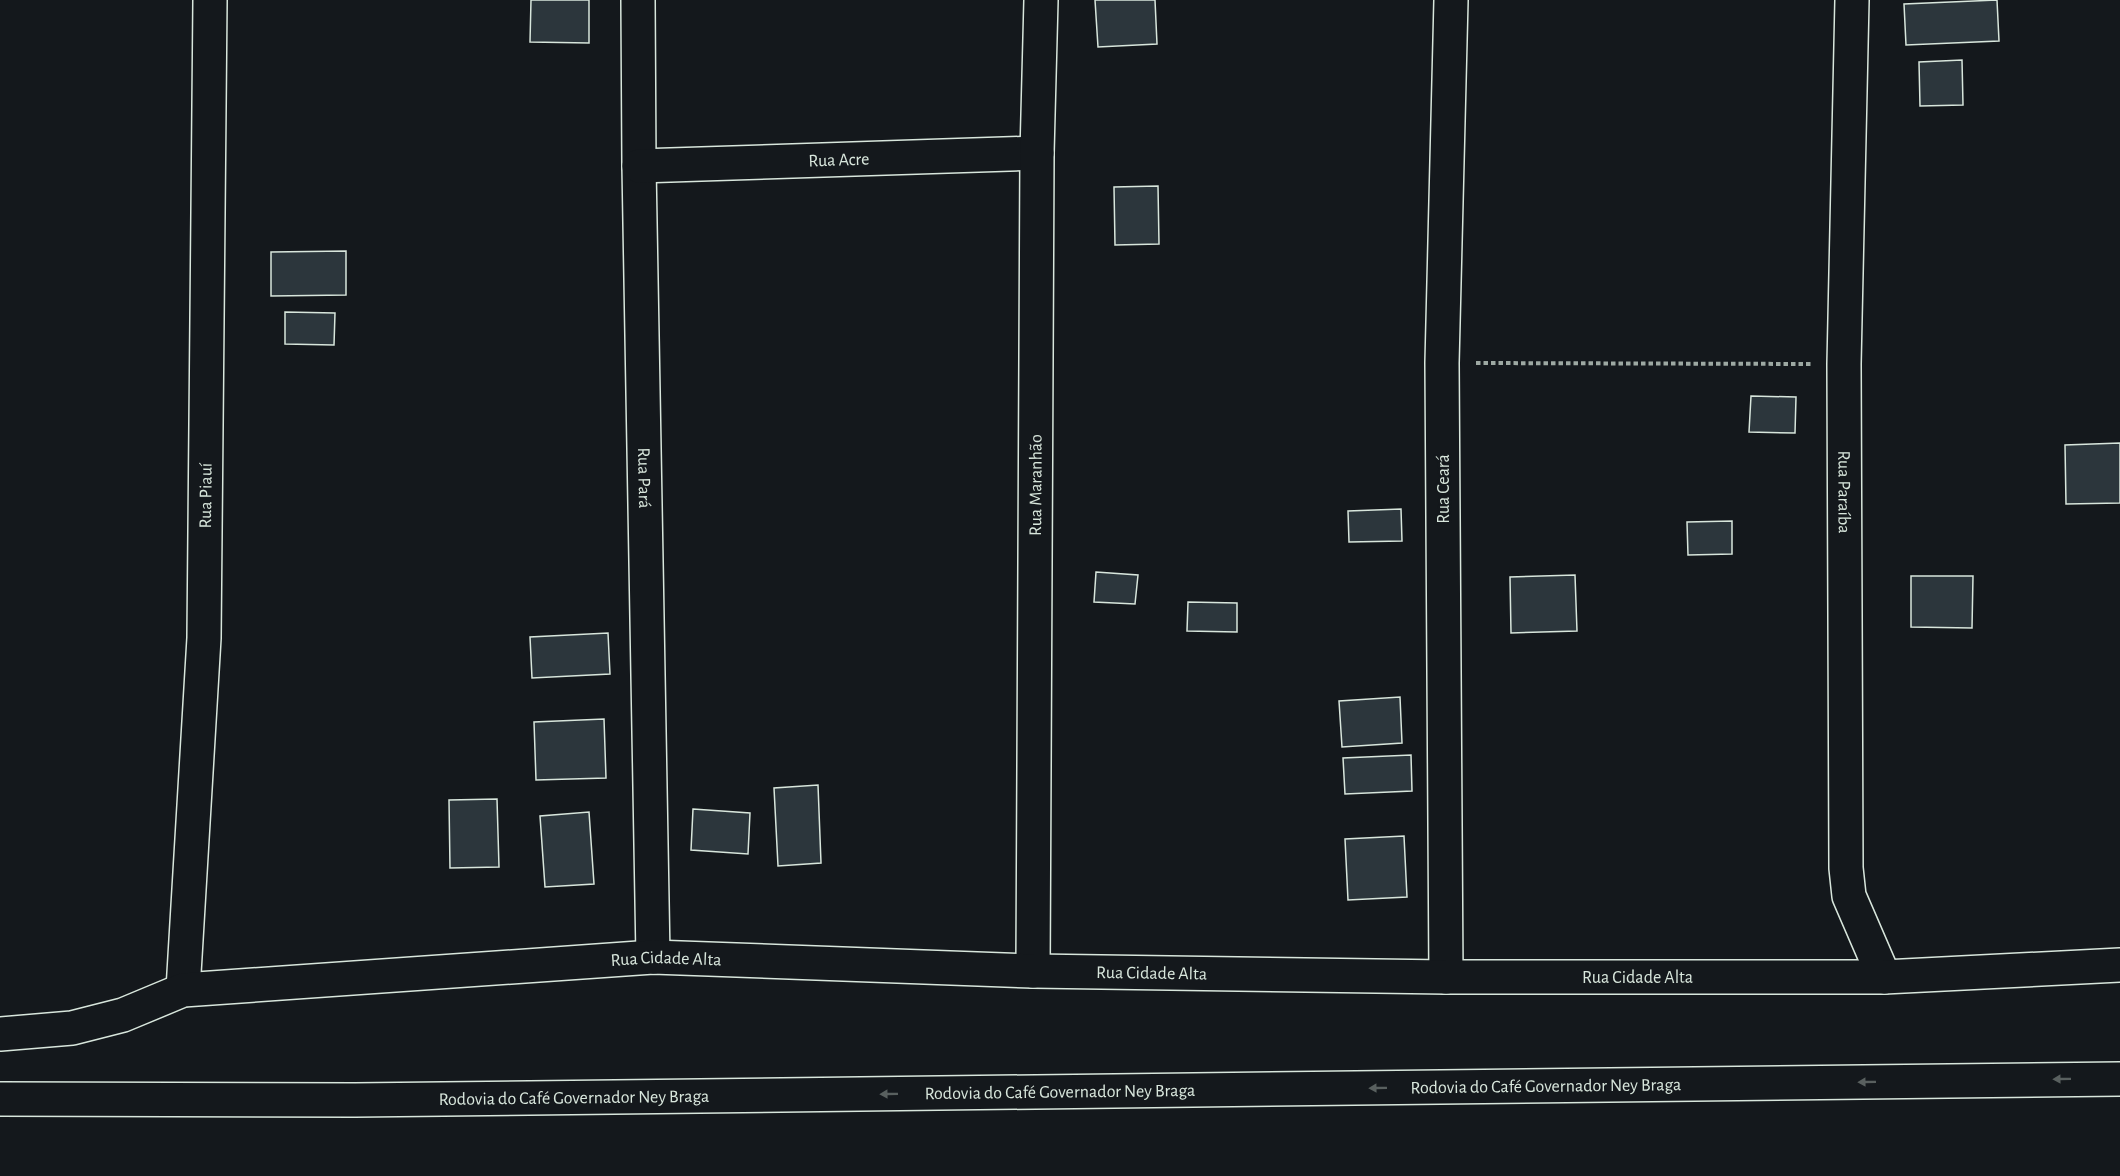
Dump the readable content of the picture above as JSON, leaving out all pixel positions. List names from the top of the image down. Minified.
{"streets":{"main road":["Rua Acre","Rua Pará","Rua Maranhão","Rua Ceará","Rua Paraíba","Rua Piauí","Rua Cidade Alta","Rodovia do Café Governador Ney Braga"]},"crossings":[["Rua Acre","Rua Pará"],["Rua Acre","Rua Maranhão"],["Rua Pará","Rua Cidade Alta"],["Rua Maranhão","Rua Cidade Alta"],["Rua Ceará","Rua Cidade Alta"],["Rua Paraíba","Rua Cidade Alta"],["Rua Piauí","Rua Cidade Alta"]],"one_way":["Rodovia do Café Governador Ney Braga"]}
